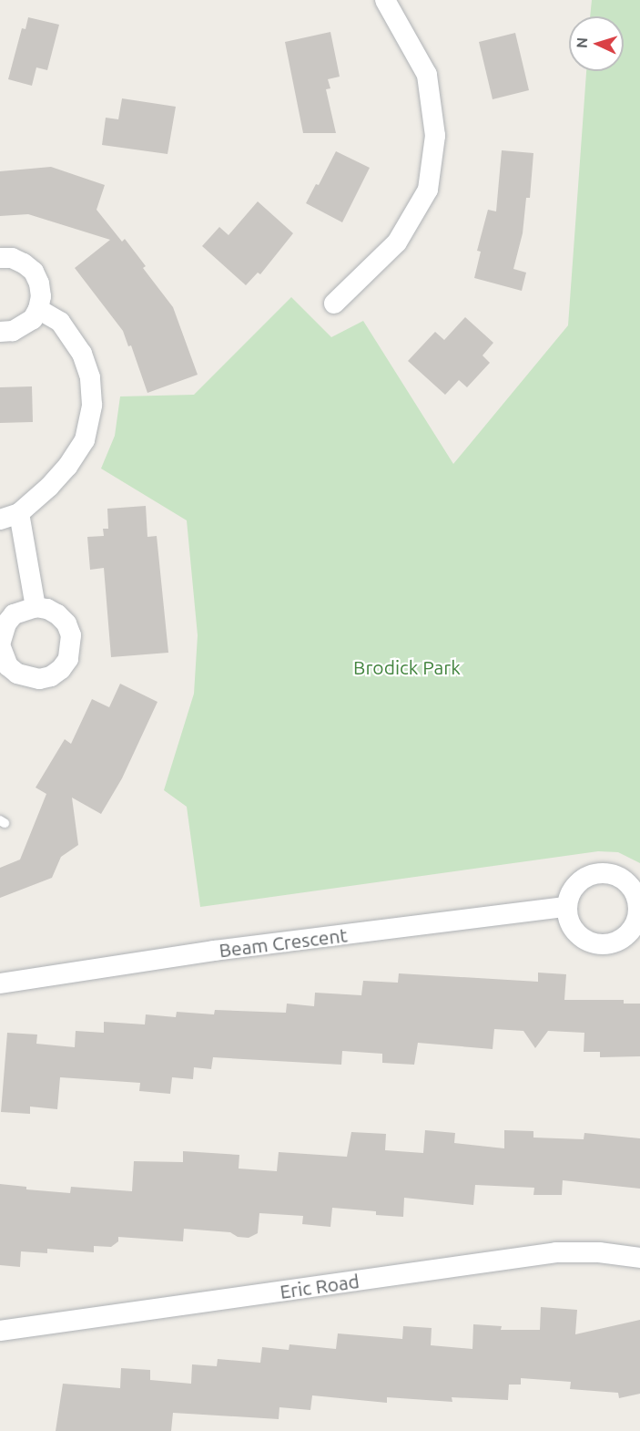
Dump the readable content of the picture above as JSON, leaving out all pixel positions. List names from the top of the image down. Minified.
{"streets":{"street":["Beam Crescent","Eric Road"]},"parks":["Brodick Park"],"north":"left"}
